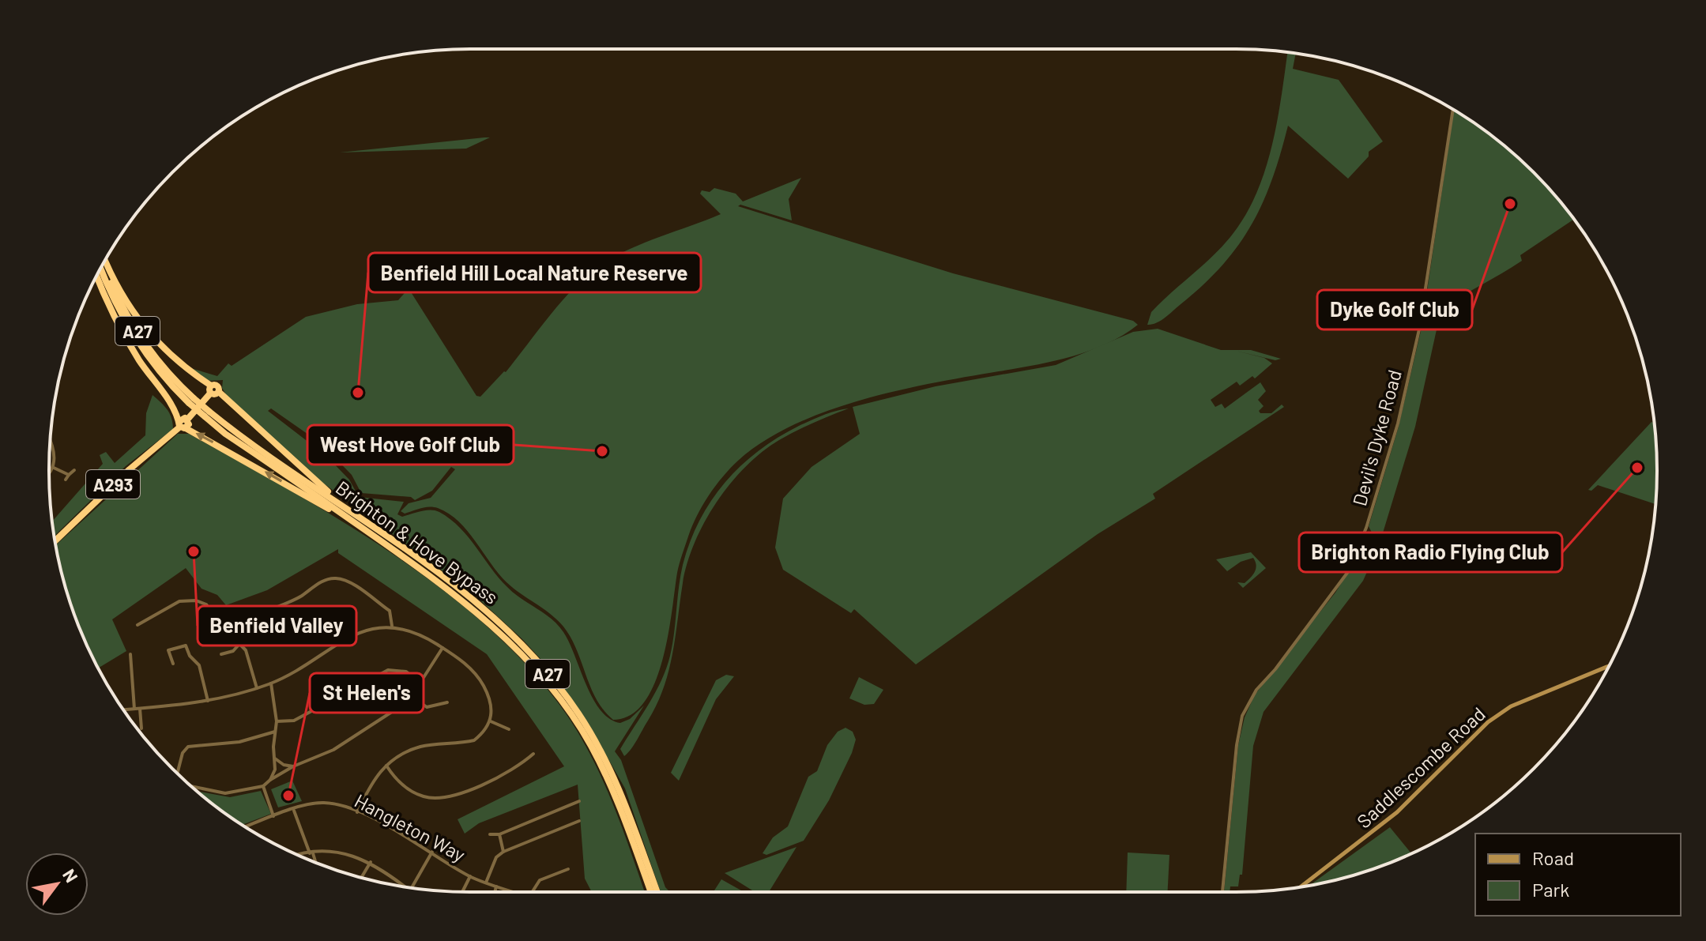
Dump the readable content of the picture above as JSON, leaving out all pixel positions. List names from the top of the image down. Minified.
{"streets":{"highway":["A27","A293","Brighton & Hove Bypass"],"street":["Devil's Dyke Road","Saddlescombe Road","Hangleton Way"]},"crossings":[["A27","A293"],["A27","Brighton & Hove Bypass"]],"places":["Dyke Golf Club","Benfield Hill Local Nature Reserve","West Hove Golf Club","Brighton Radio Flying Club","Benfield Valley","St Helen's"],"legend":["Road","Park"],"north":"top right"}
